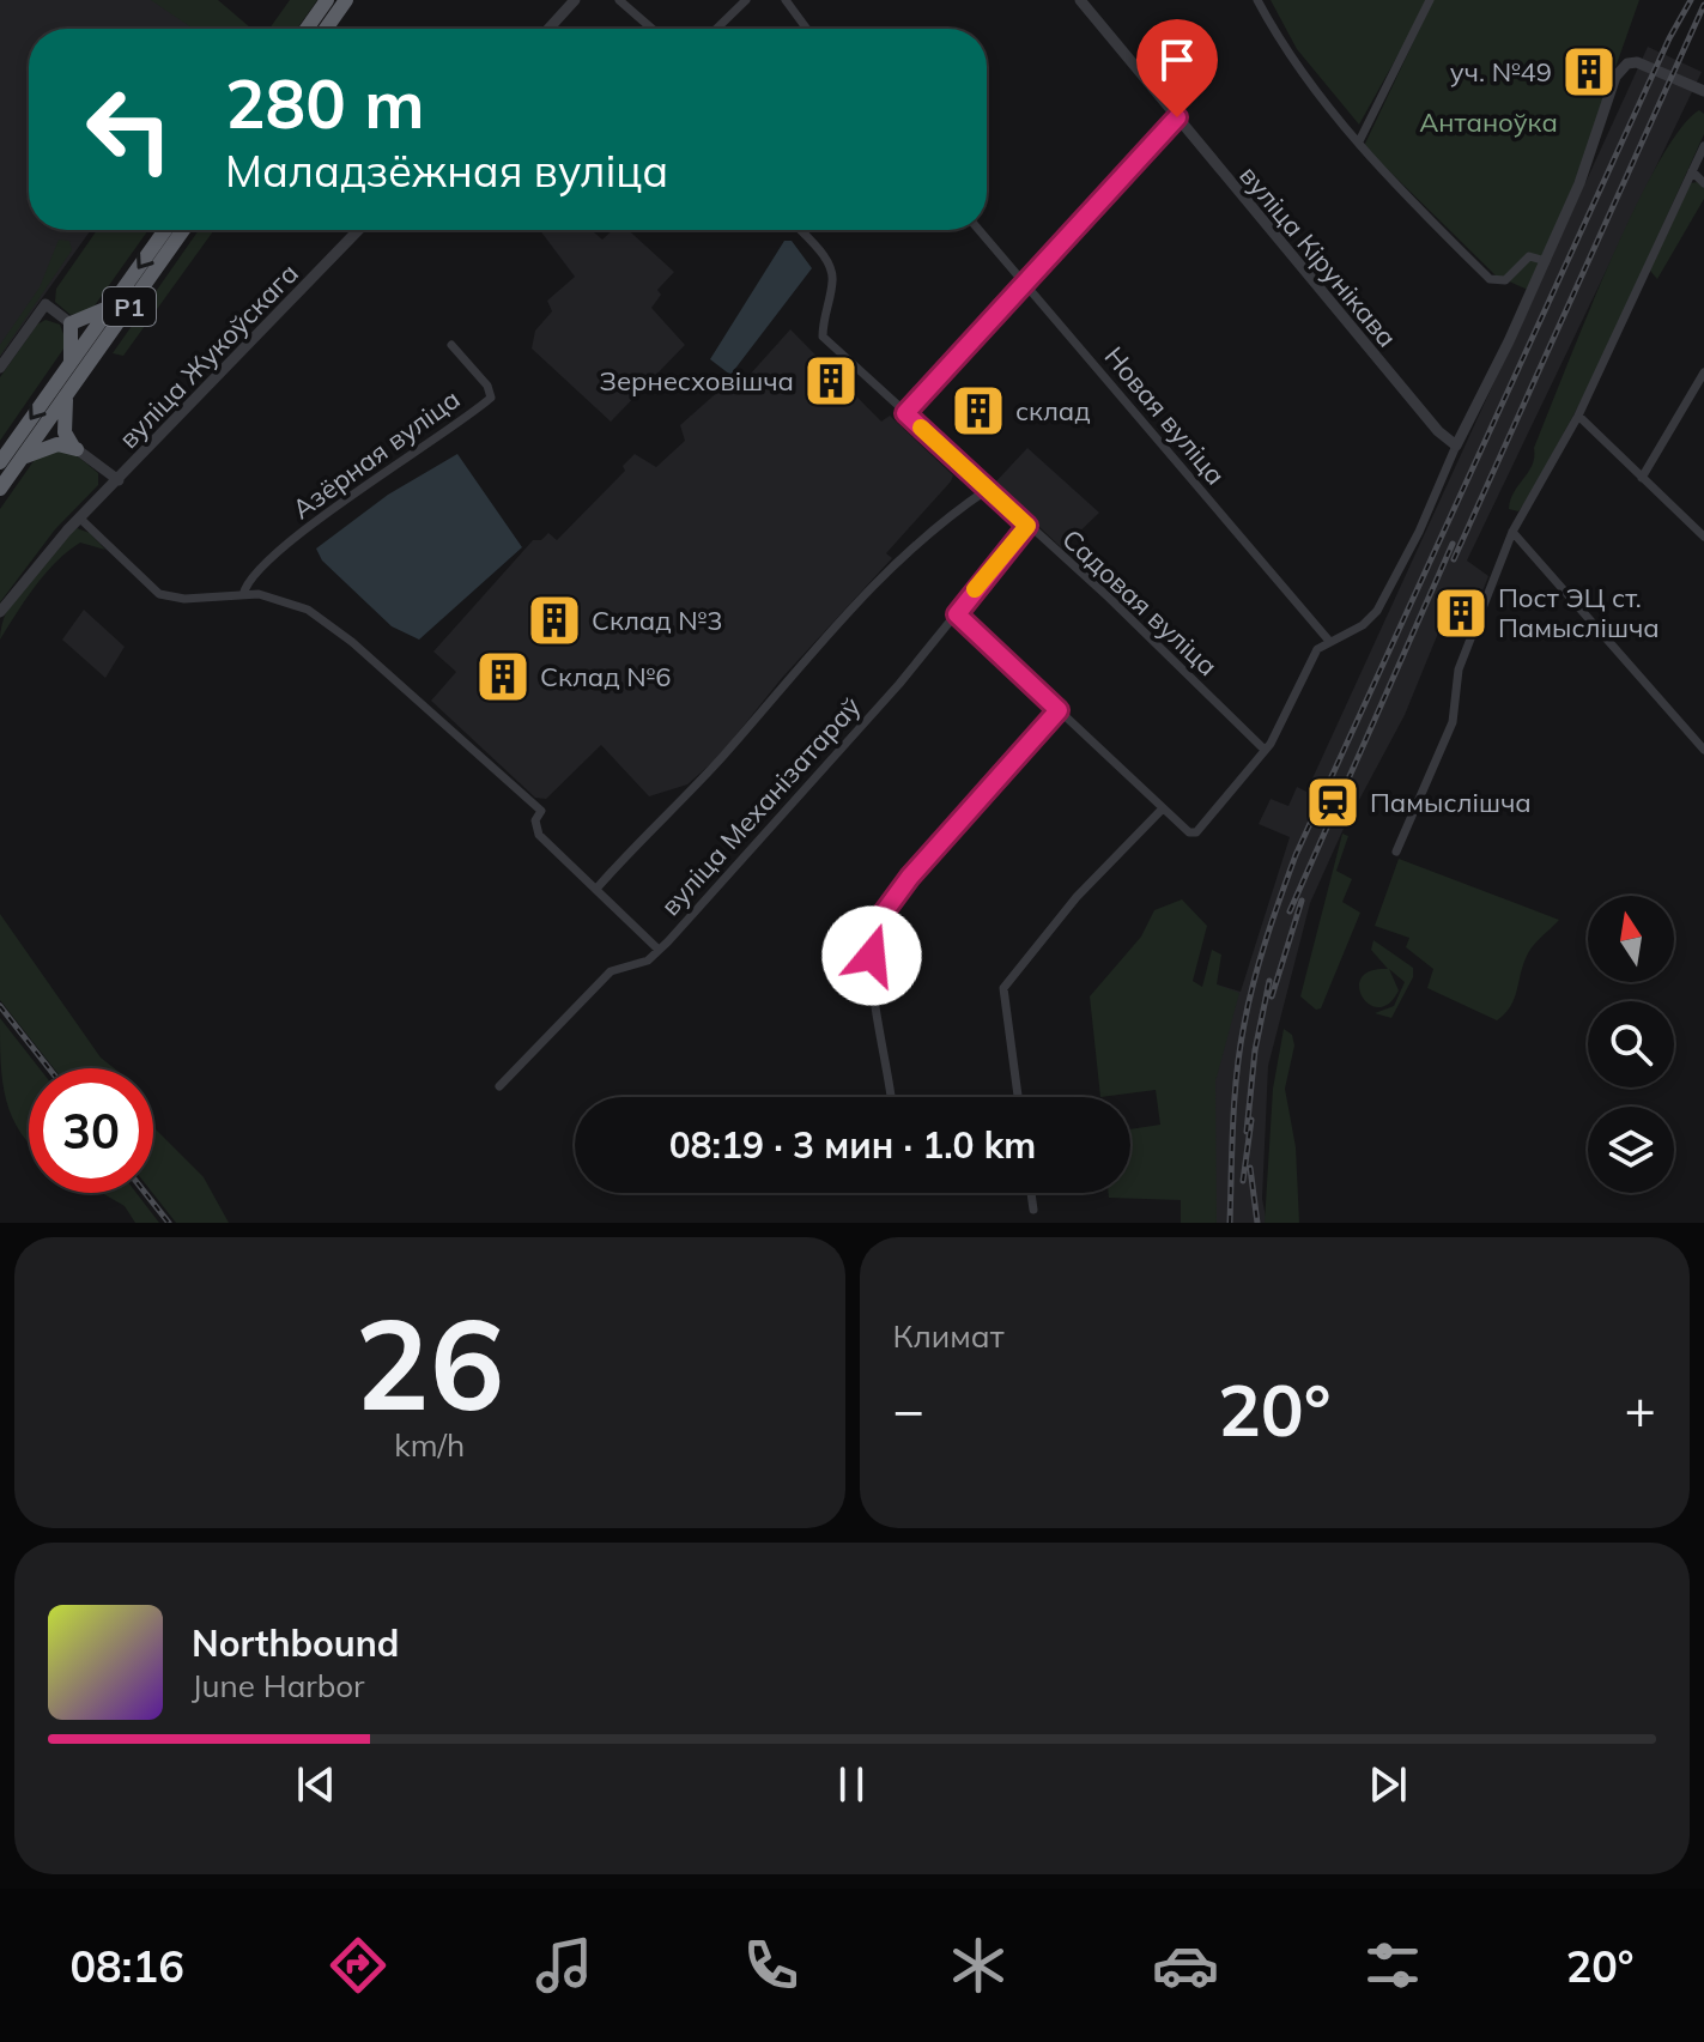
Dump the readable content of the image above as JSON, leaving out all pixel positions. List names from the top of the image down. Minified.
{"streets":{"highway":["Р1"],"street":["вуліца Кірунікава","вуліца Жукоўскага","Новая вуліца","Азёрная вуліца","Садовая вуліца","вуліца Механізатараў"]},"crossings":[["Садовая вуліца","вуліца Механізатараў"]],"parks":["Антаноўка"],"places":{"building":["уч. №49","Зернесховішча","склад","Пост ЭЦ ст. Памыслішча","Склад №3","Склад №6"],"station":["Памыслішча"]},"north":"top","page":{"turn":["280 m","Маладзёжная вуліца"],"limit":"30","trip":"08:19 · 3 мин · 1.0 km","tile":[["26","km/h"],"Климат"],"heat":["−","20°","+"],"song":["Northbound","June Harbor"],"tabs":["08:16","20°"]}}
